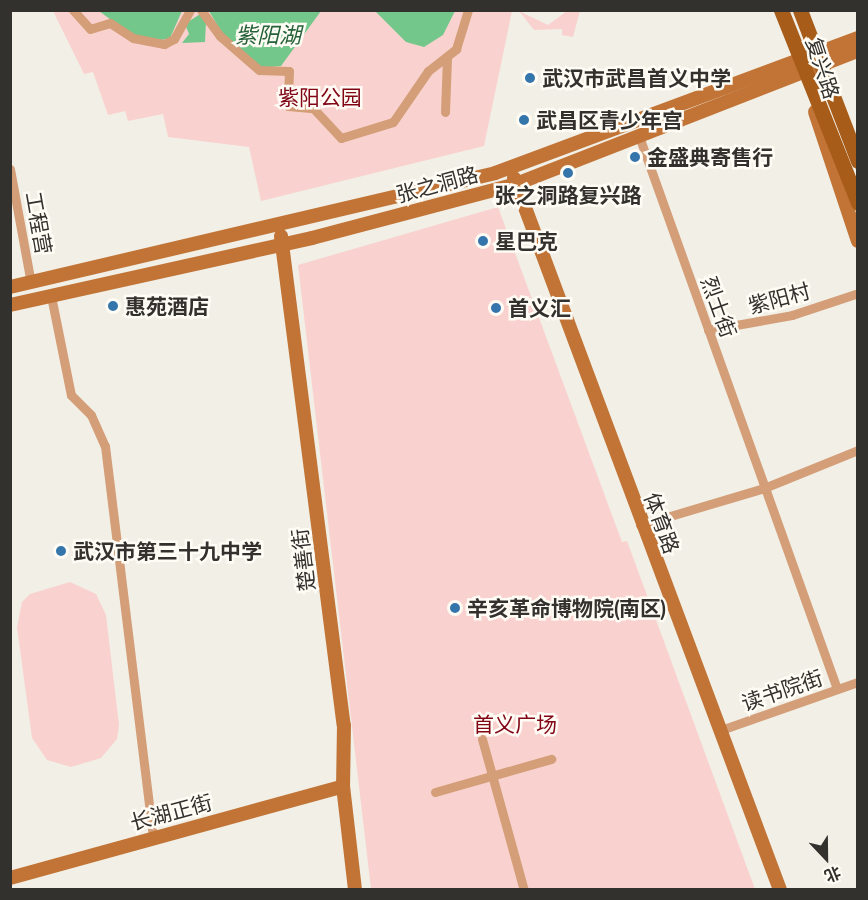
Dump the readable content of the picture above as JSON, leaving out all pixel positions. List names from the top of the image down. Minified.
{"streets":{"main road":["复兴路"],"street":["张之洞路","工程营","紫阳村","烈士街","体育路","楚善街","读书院街","长湖正街"]},"crossings":[["复兴路","张之洞路"],["张之洞路","工程营"],["张之洞路","烈士街"],["张之洞路","体育路"],["张之洞路","楚善街"],["紫阳村","烈士街"],["烈士街","读书院街"],["体育路","读书院街"],["楚善街","长湖正街"]],"water":["紫阳湖"],"parks":["紫阳公园","首义广场"],"places":["武汉市武昌首义中学","武昌区青少年宫","金盛典寄售行","张之洞路复兴路","星巴克","惠苑酒店","首义汇","武汉市第三十九中学","辛亥革命博物院(南区)"],"north":"bottom"}
